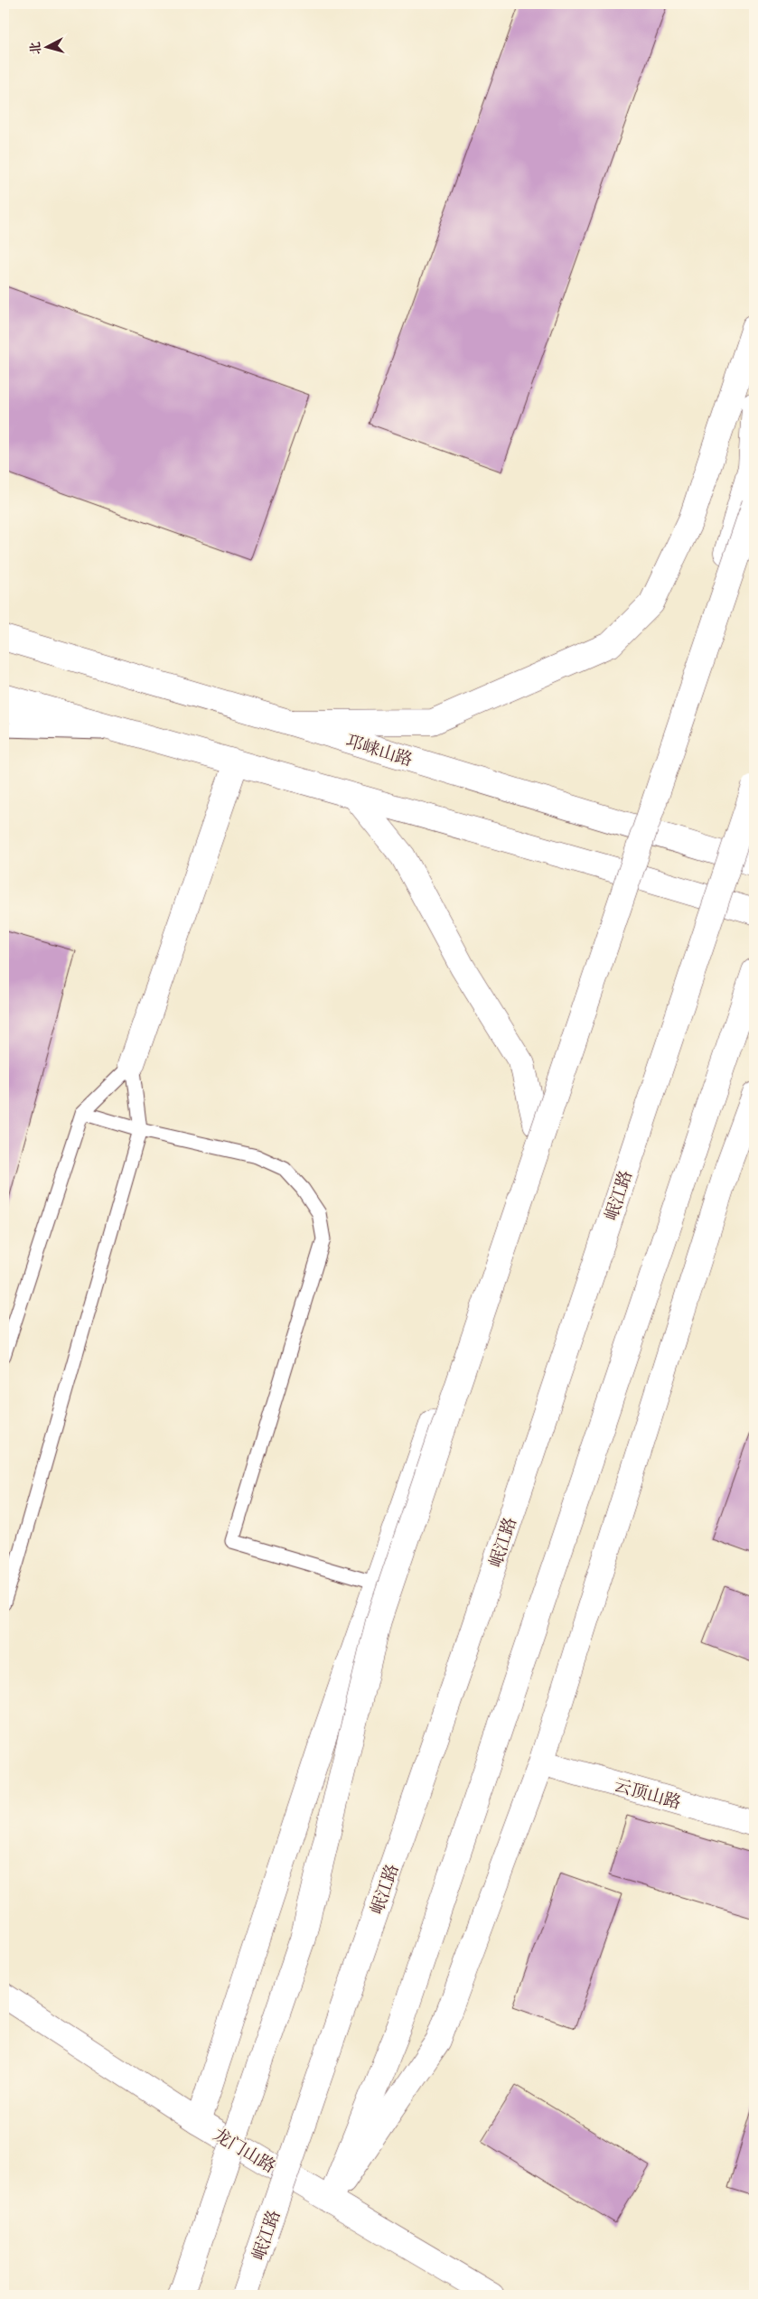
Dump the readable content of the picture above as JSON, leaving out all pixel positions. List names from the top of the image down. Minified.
{"streets":{"main road":["邛崃山路","岷江路","云顶山路","龙门山路"]},"north":"left"}
